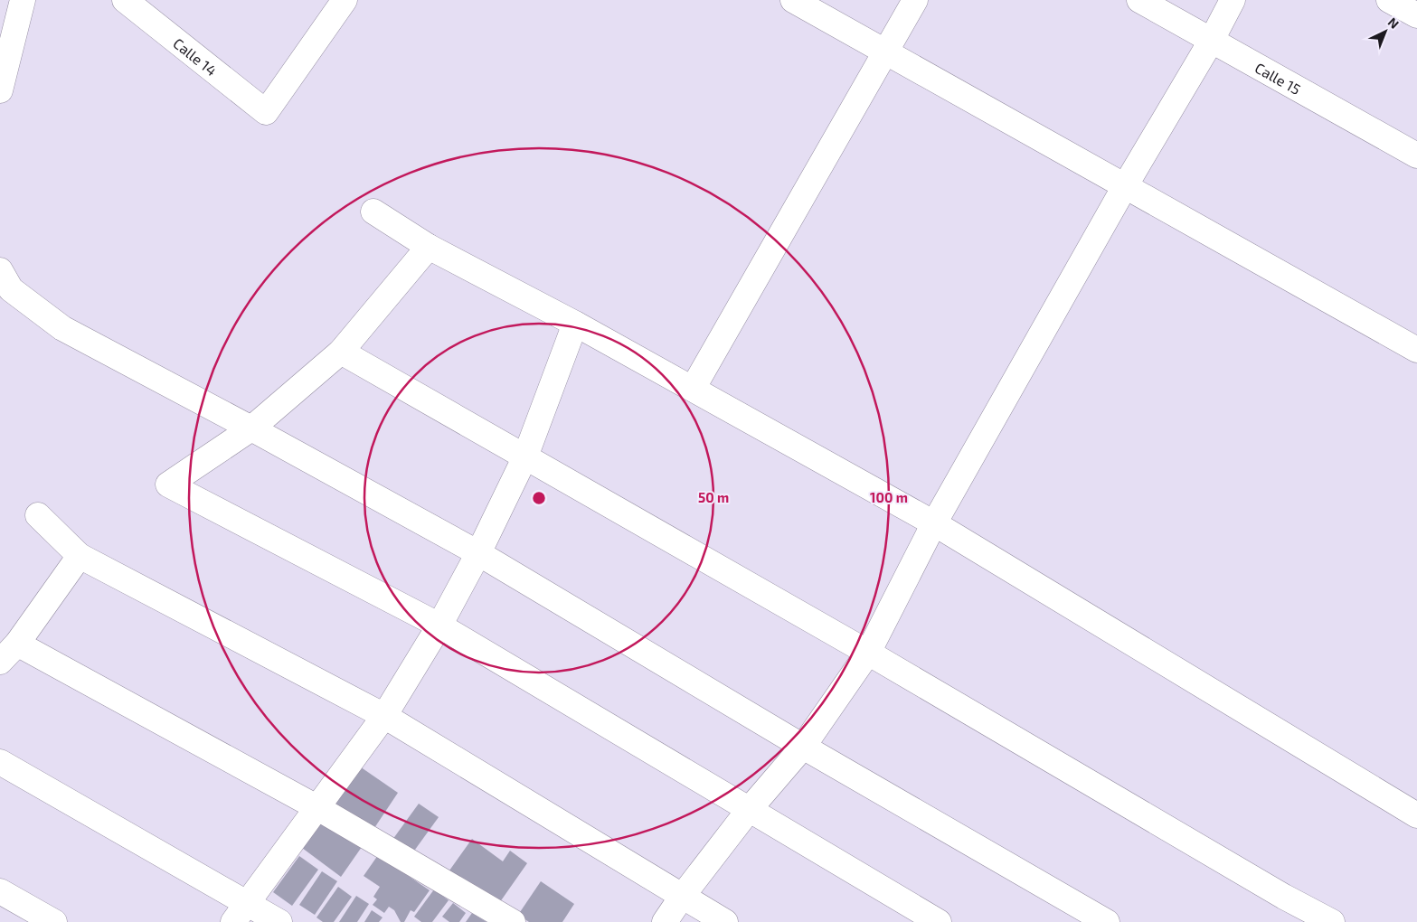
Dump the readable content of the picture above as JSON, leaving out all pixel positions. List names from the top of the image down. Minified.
{"streets":{"street":["Calle 14","Calle 15"]},"north":"top right","rings":["50 m","100 m"]}
